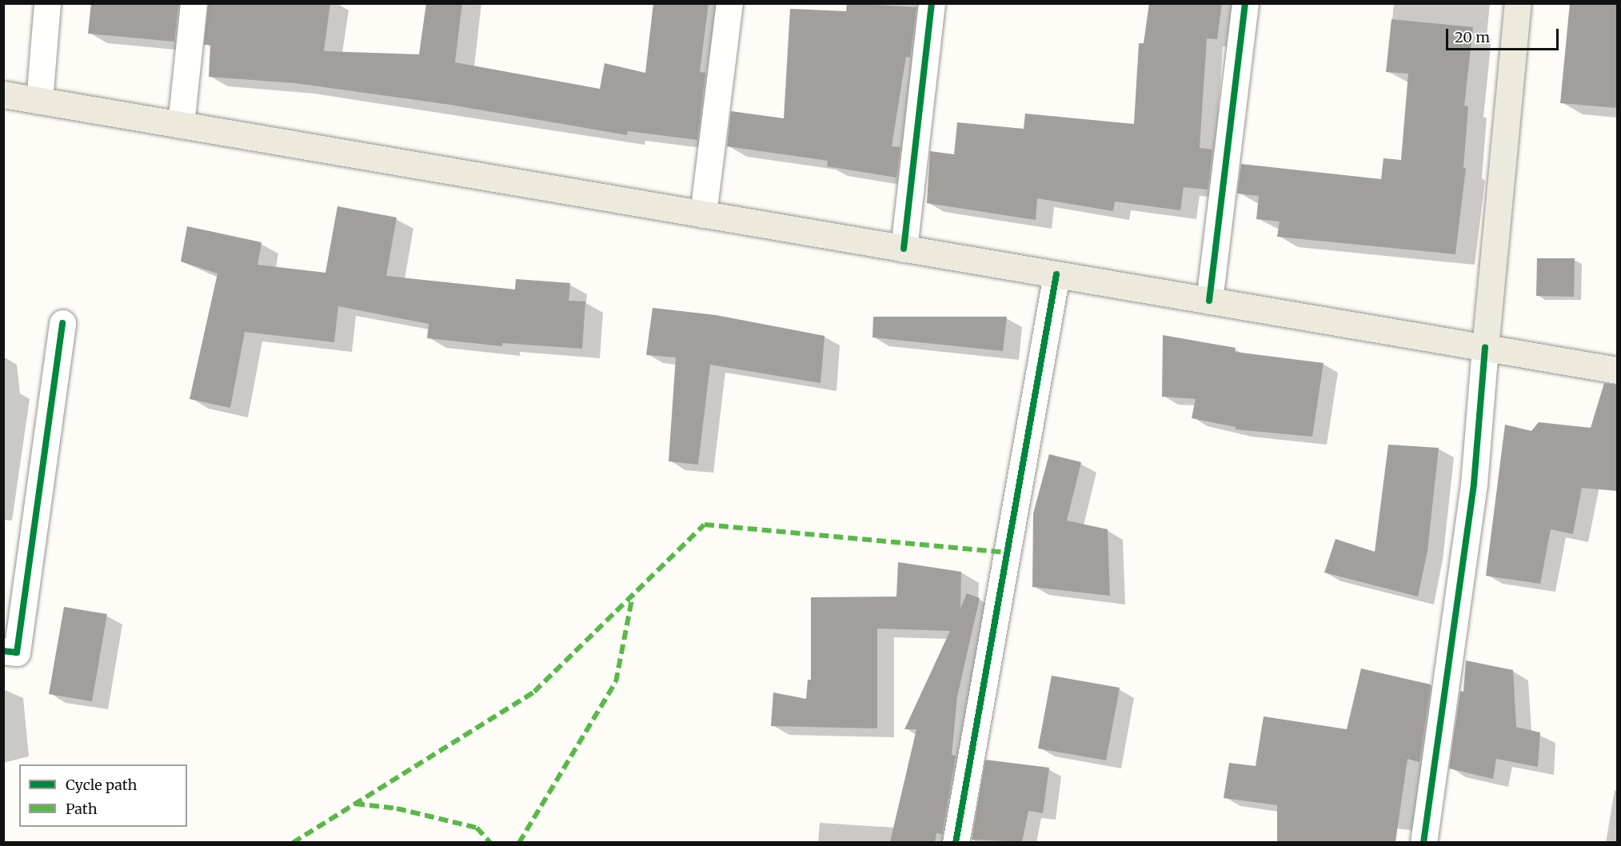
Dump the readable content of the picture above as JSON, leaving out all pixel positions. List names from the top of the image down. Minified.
{"legend":["Cycle path","Path"],"scale_bar":"20 m"}
